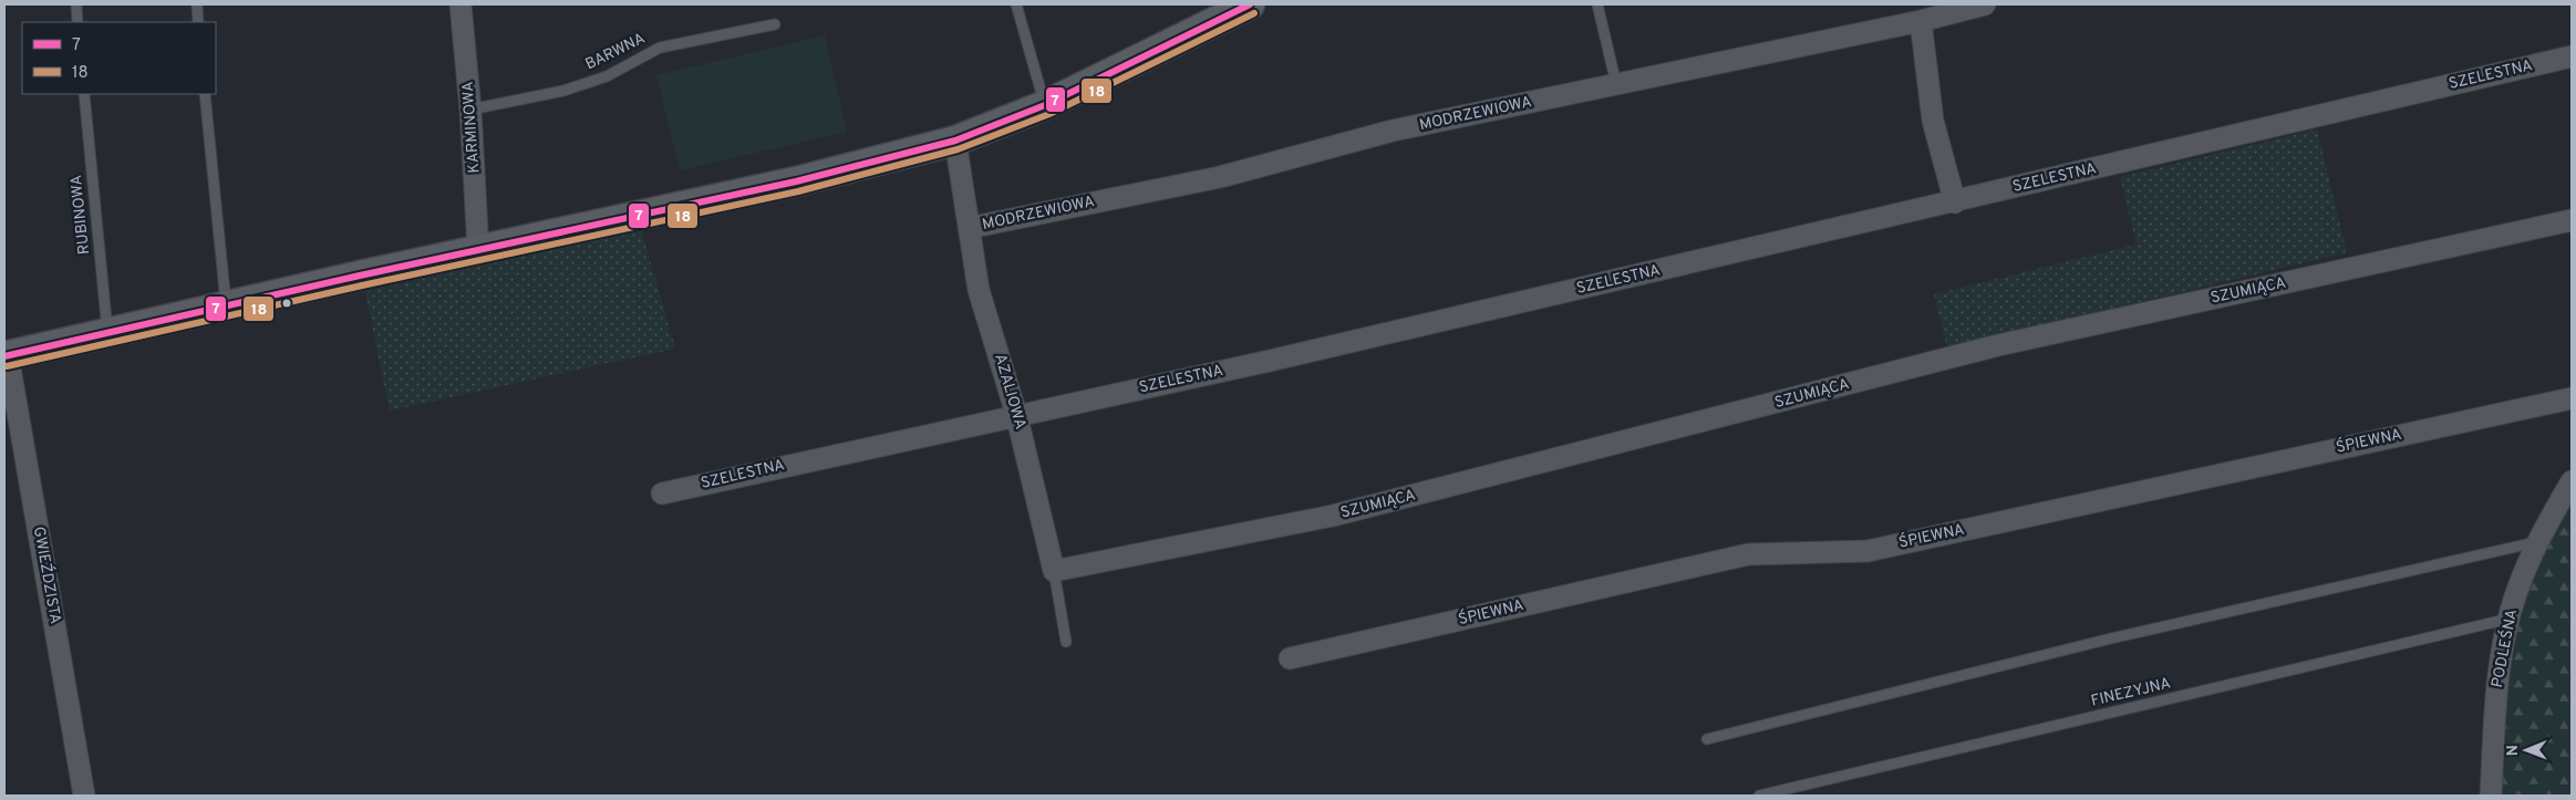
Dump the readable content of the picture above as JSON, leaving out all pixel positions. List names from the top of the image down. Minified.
{"streets":{"street":["SZELESTNA","MODRZEWIOWA","KARMINOWA","SZUMIĄCA","AZALIOWA","ŚPIEWNA","GWIEŹDZISTA","PODLEŚNA"],"lane":["BARWNA","RUBINOWA","FINEZYJNA"]},"crossings":[["BARWNA","KARMINOWA"],["SZELESTNA","AZALIOWA"],["MODRZEWIOWA","AZALIOWA"],["SZUMIĄCA","AZALIOWA"],["PODLEŚNA","FINEZYJNA"]],"lines":["transit line 7","transit line 18"],"legend":["7","18"],"north":"left"}
